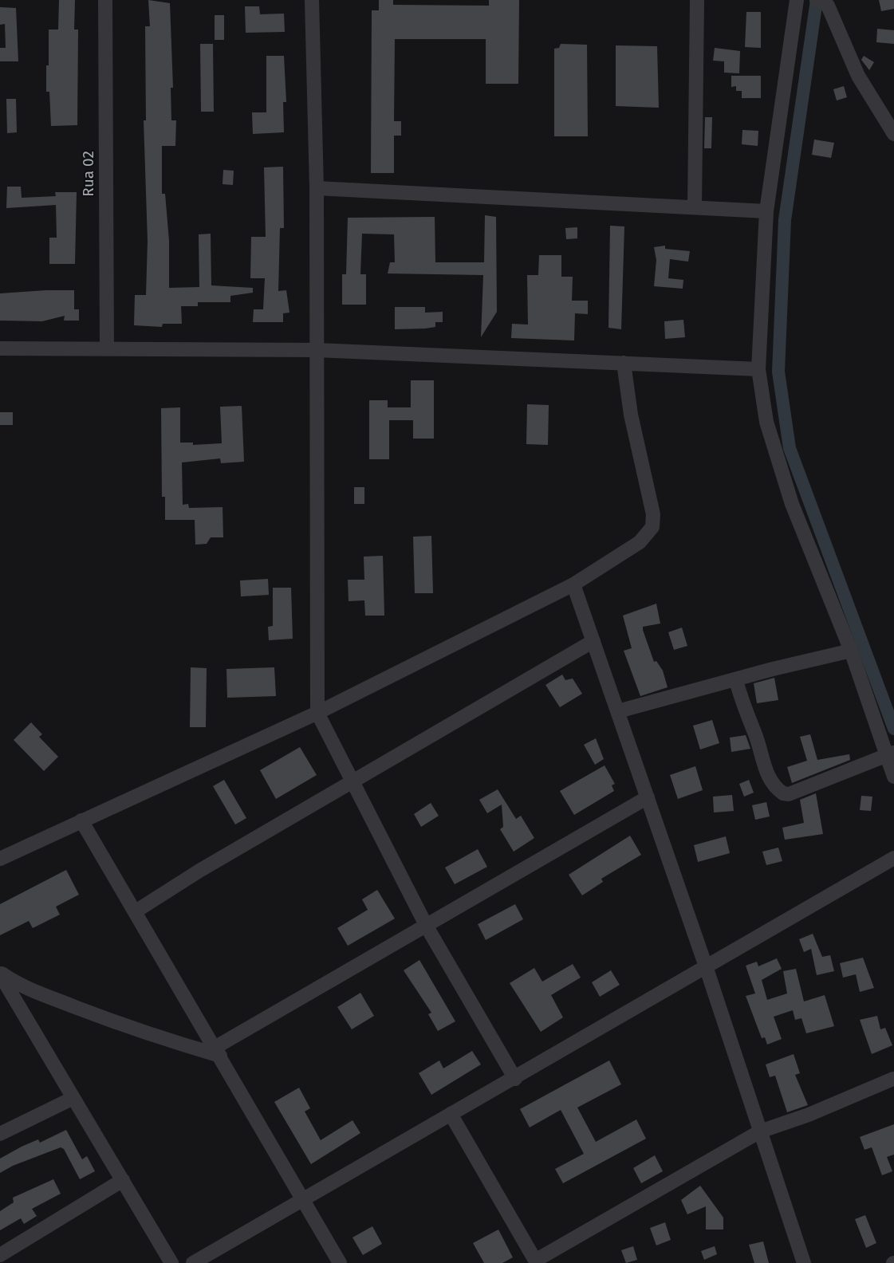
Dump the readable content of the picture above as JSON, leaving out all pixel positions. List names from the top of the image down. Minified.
{"streets":{"street":["Rua 02"]}}
